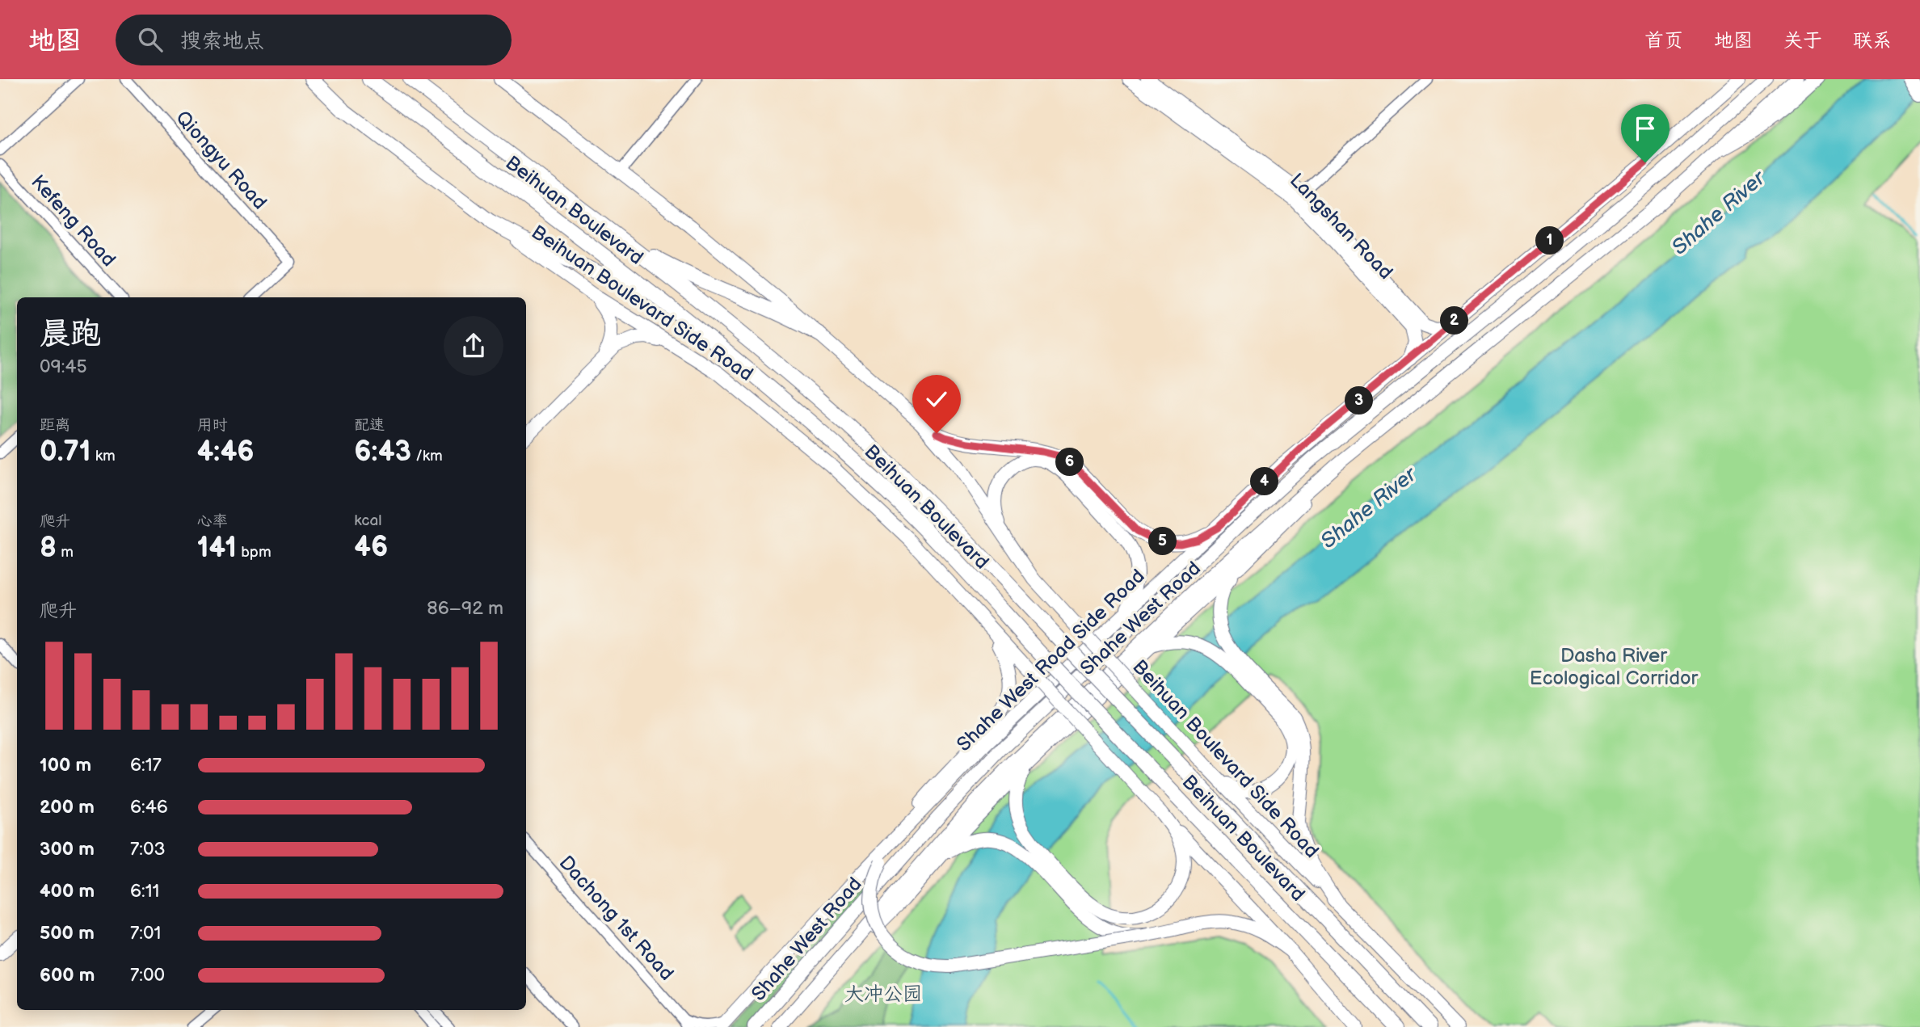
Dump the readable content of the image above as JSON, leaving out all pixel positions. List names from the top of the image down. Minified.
{"streets":{"highway":["Beihuan Boulevard"],"main road":["Langshan Road","Beihuan Boulevard Side Road","Shahe West Road","Shahe West Road Side Road"],"street":["Qiongyu Road","Kefeng Road","Dachong 1st Road"]},"crossings":[["Langshan Road","Shahe West Road Side Road"],["Shahe West Road Side Road","Dachong 1st Road"]],"water":["Shahe River"],"parks":["Dasha River Ecological Corridor","大冲公园"],"page":{"header":"地图","search":"搜索地点","nav":["首页","地图","关于","联系"],"pins":["1","2","3","6","4","5"],"heading":["晨跑","09:45"],"stats":[["距离","0.71 km"],["用时","4:46"],["配速","6:43 /km"],["爬升","8 m"],["心率","141 bpm"],["kcal","46"]],"chart":["爬升","86–92 m"],"list":[{"name":"100 m","note":"6:17"},{"name":"200 m","note":"6:46"},{"name":"300 m","note":"7:03"},{"name":"400 m","note":"6:11"},{"name":"500 m","note":"7:01"},{"name":"600 m","note":"7:00"}]}}
